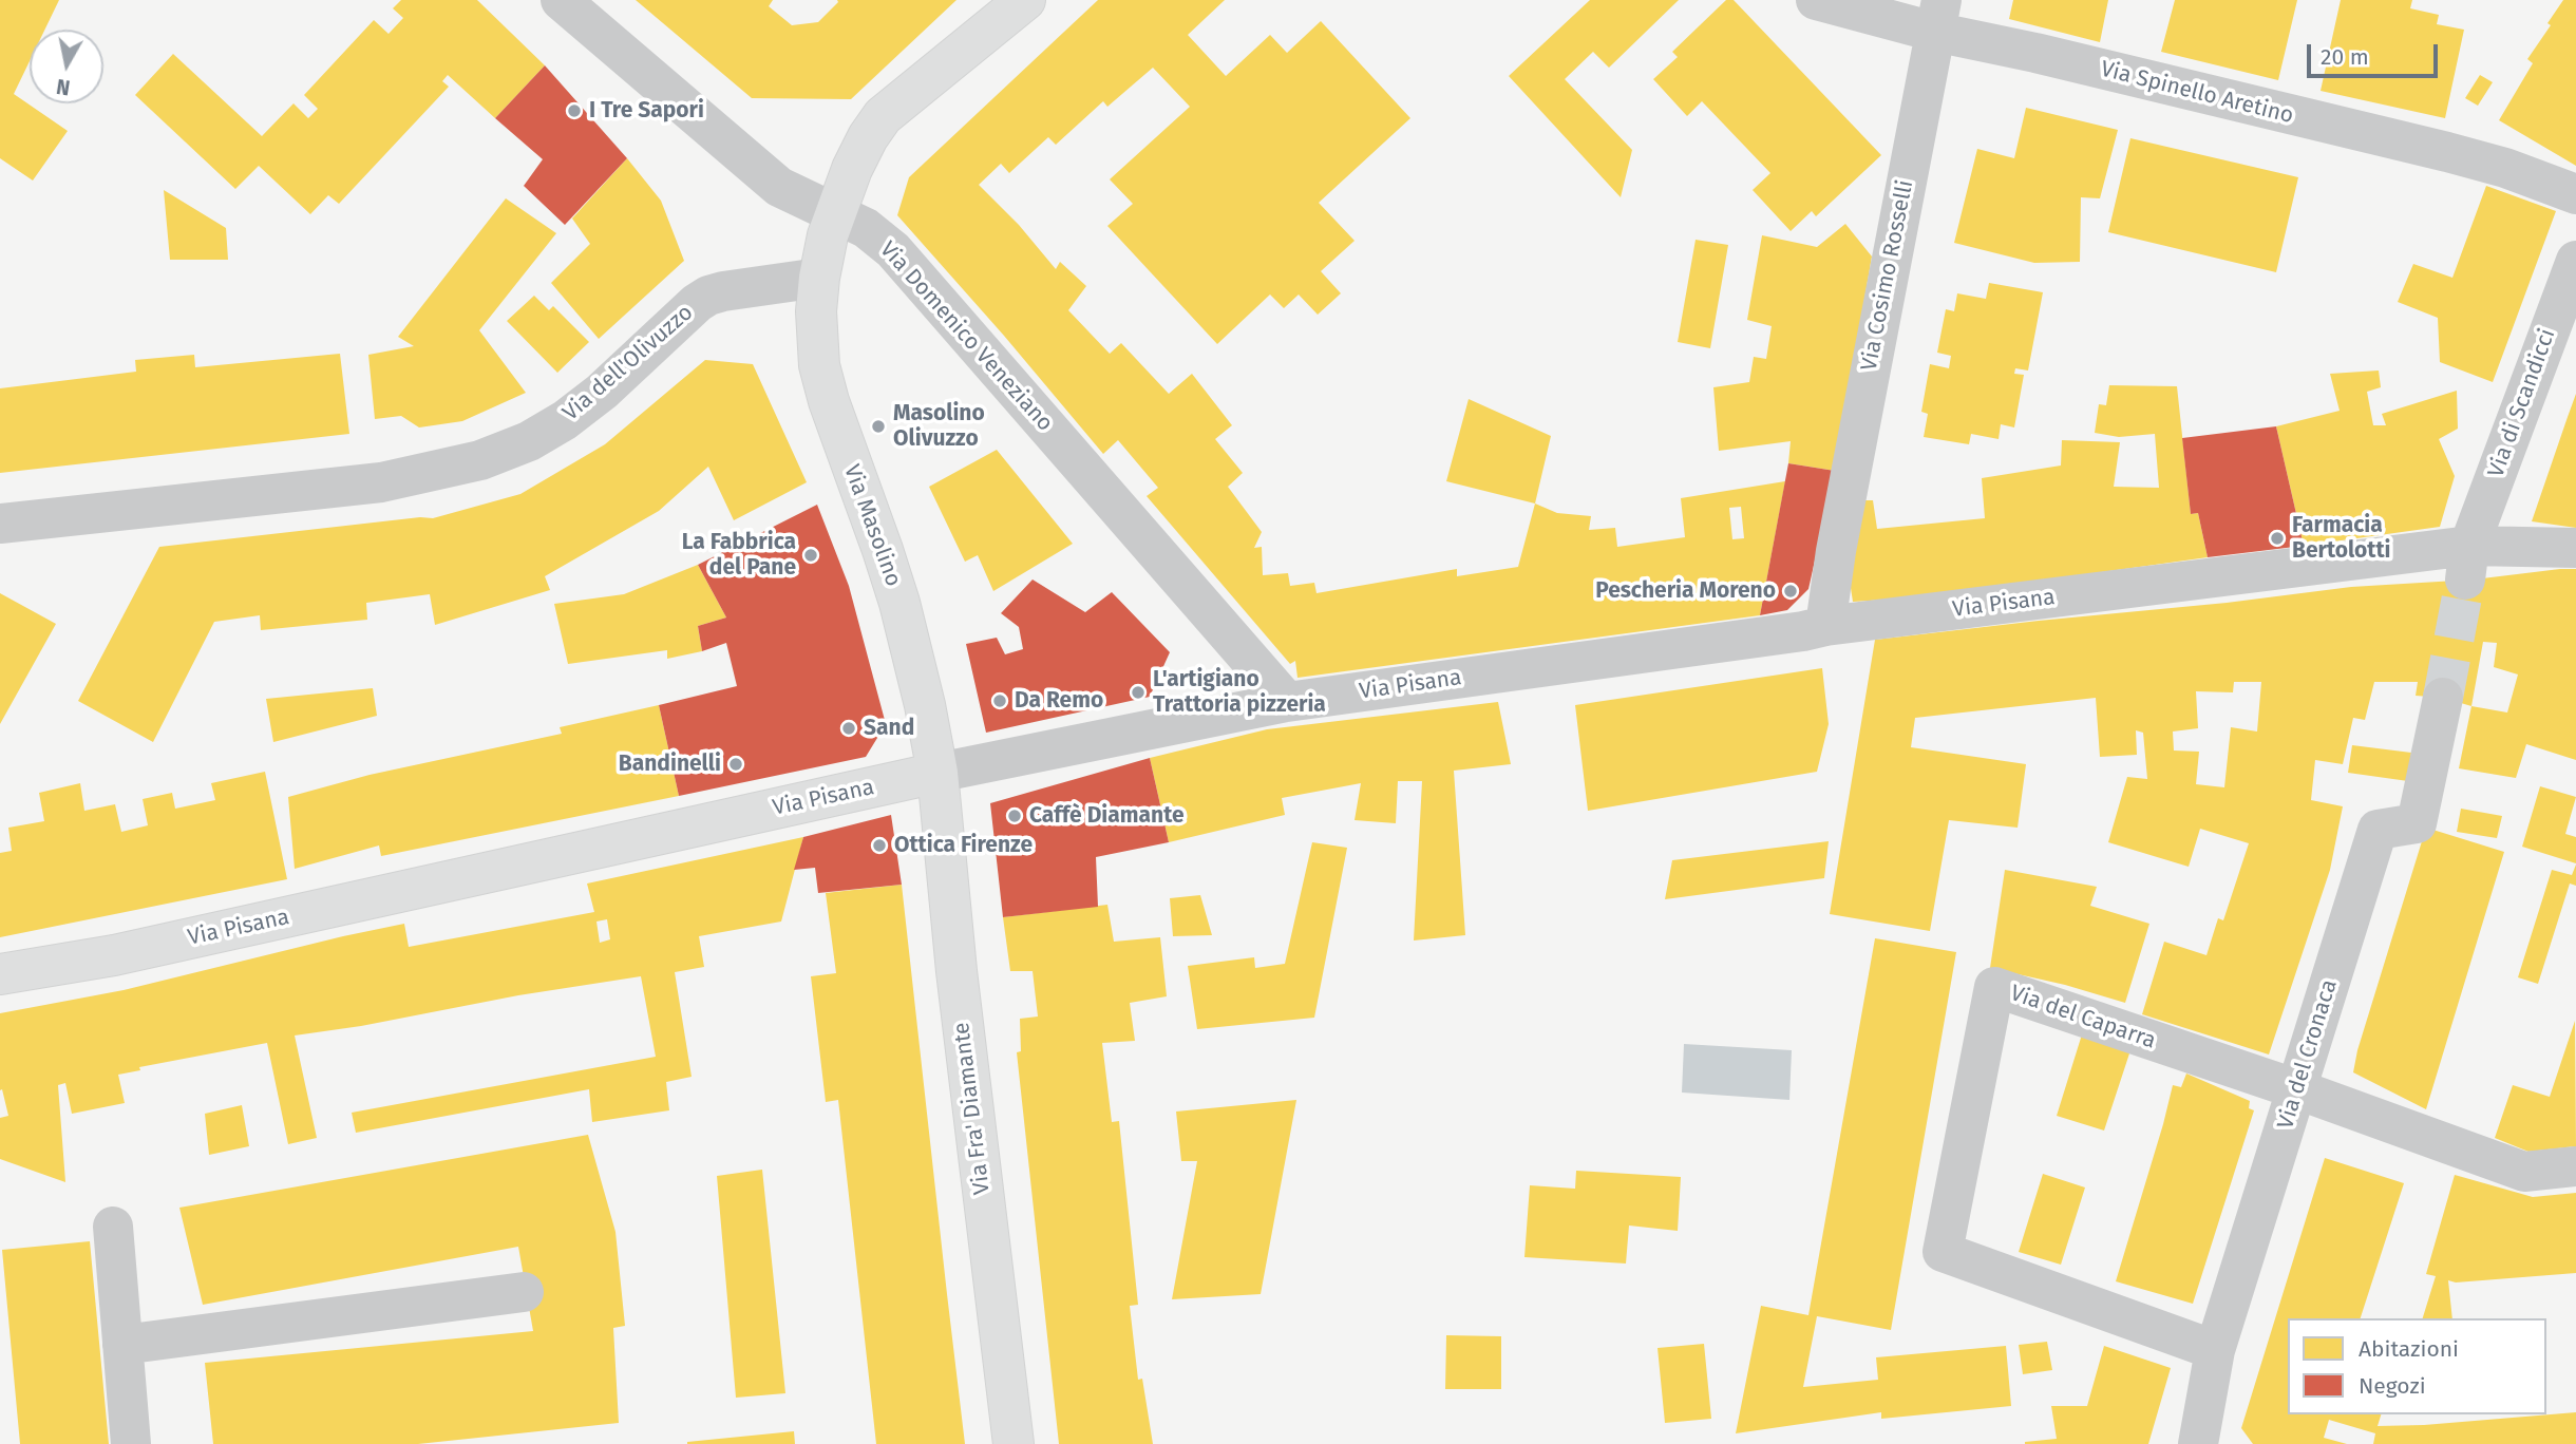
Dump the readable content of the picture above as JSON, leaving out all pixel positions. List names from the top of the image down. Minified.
{"streets":{"street":["Via Spinello Aretino","Via Cosimo Rosselli","Via Domenico Veneziano","Via dell'Olivuzzo","Via di Scandicci","Via Masolino","Via Pisana","Via del Caparra","Via del Cronaca","Via Fra' Diamante"]},"crossings":[["Via Spinello Aretino","Via Cosimo Rosselli"],["Via Cosimo Rosselli","Via Pisana"],["Via Domenico Veneziano","Via Pisana"],["Via dell'Olivuzzo","Via Masolino"],["Via di Scandicci","Via Pisana"],["Via Masolino","Via Pisana"],["Via Masolino","Via Fra' Diamante"],["Via Pisana","Via Fra' Diamante"],["Via del Caparra","Via del Cronaca"]],"places":["I Tre Sapori","Masolino Olivuzzo","Farmacia Bertolotti","La Fabbrica del Pane","Pescheria Moreno","L'artigiano Trattoria pizzeria","Da Remo","Sand","Bandinelli","Caffè Diamante","Ottica Firenze"],"legend":["Abitazioni","Negozi"],"scale_bar":"20 m","north":"bottom"}
